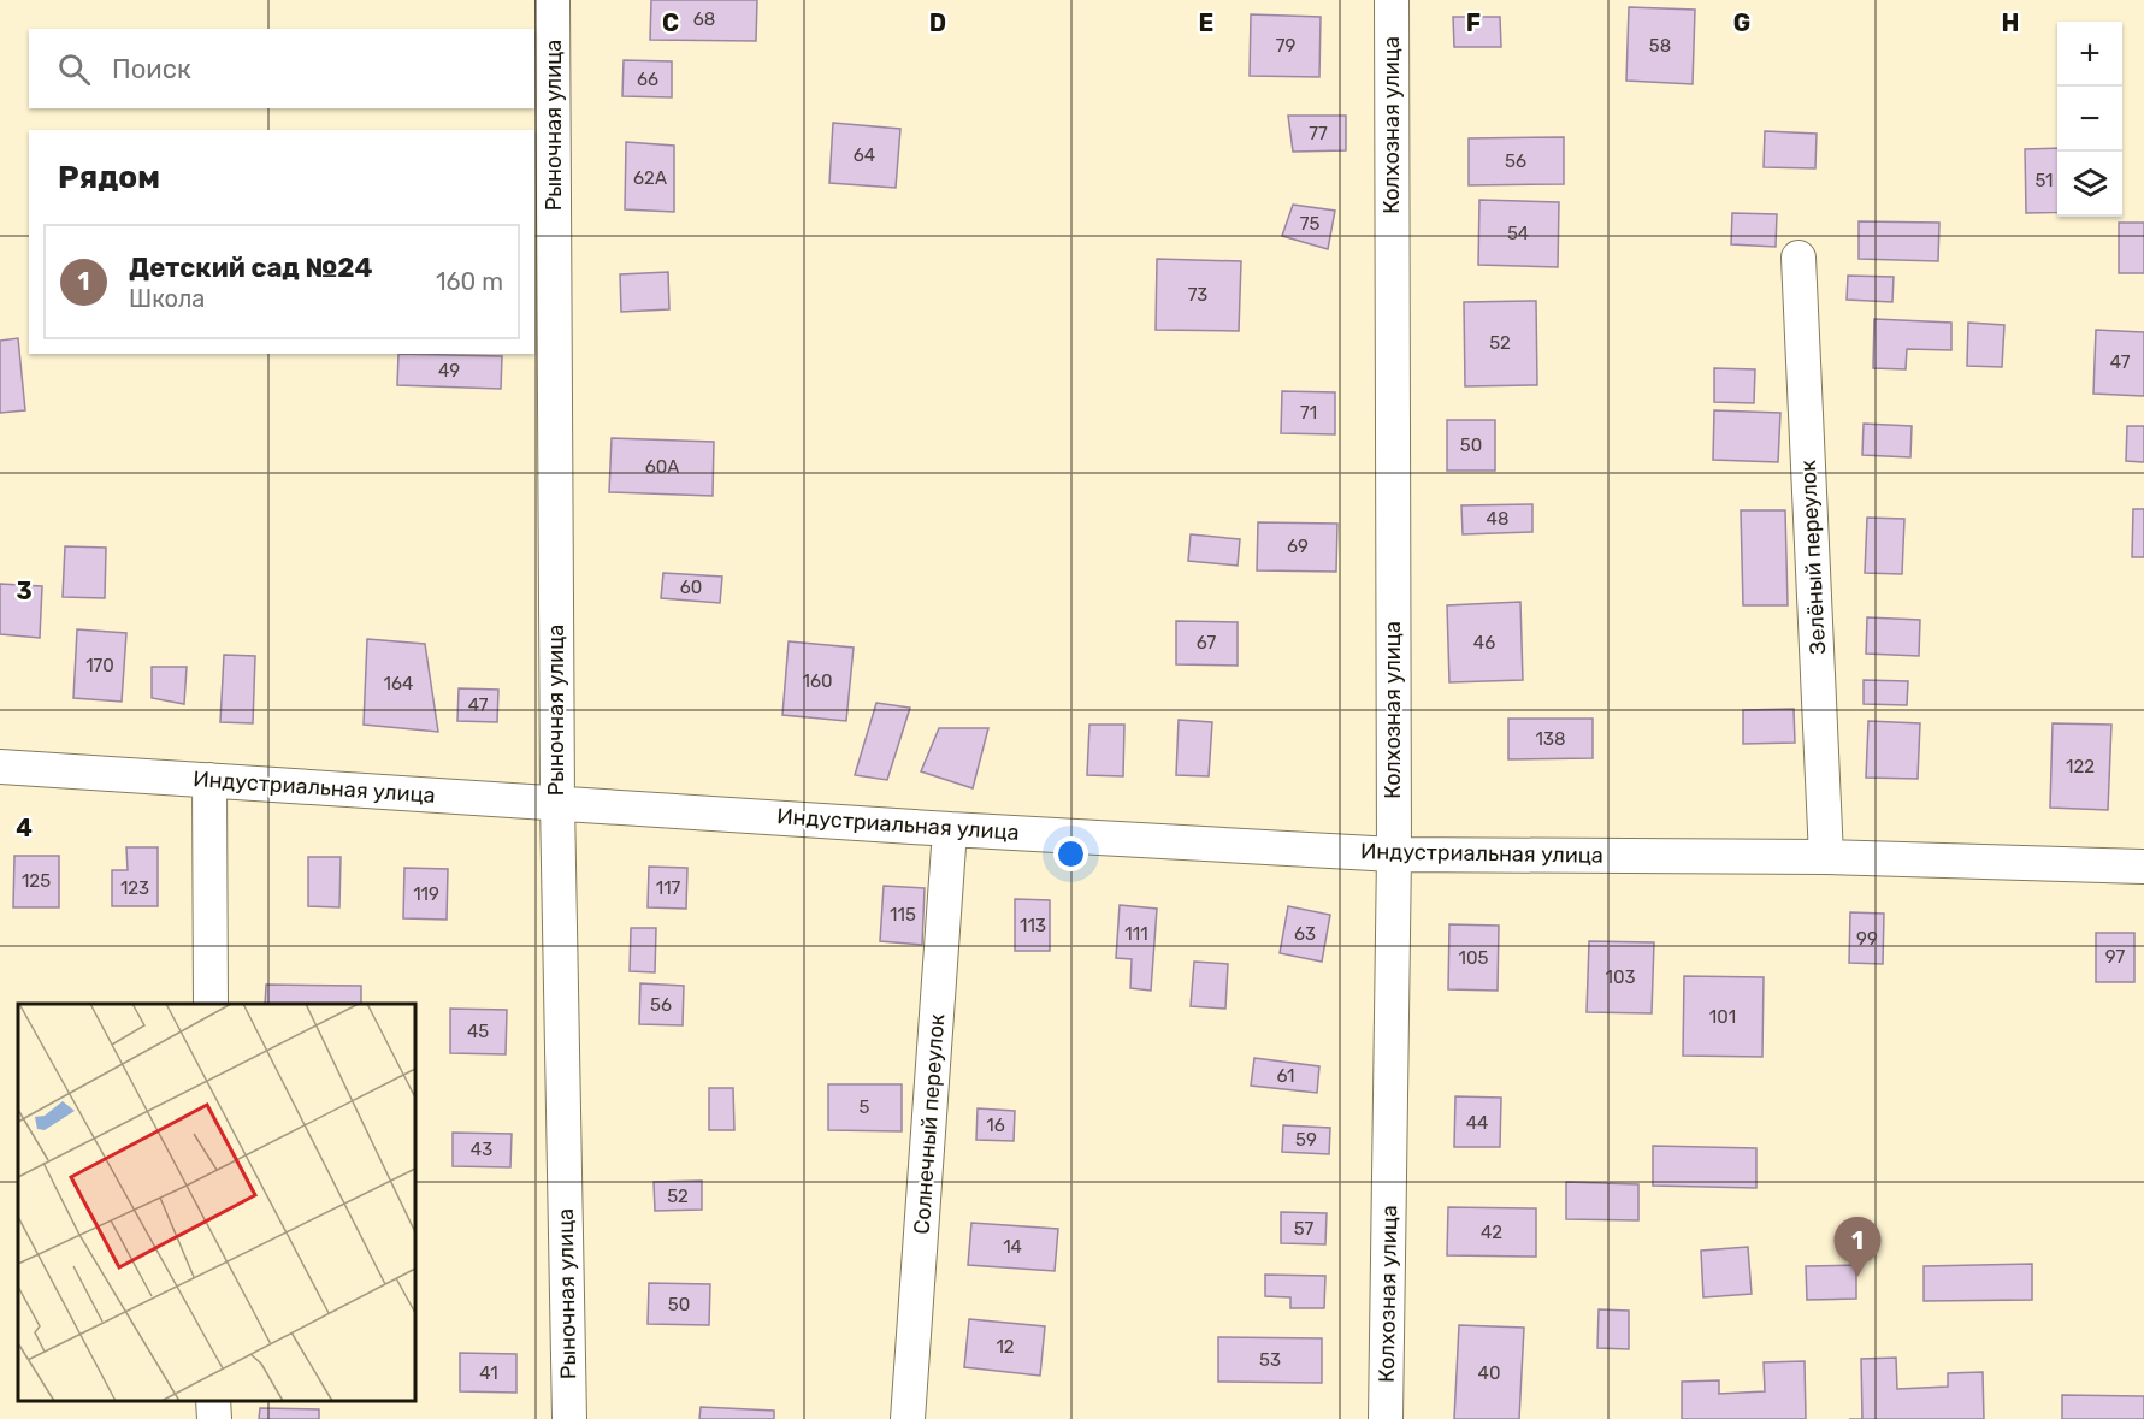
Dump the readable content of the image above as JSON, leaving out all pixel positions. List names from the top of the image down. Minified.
{"streets":{"street":["Рыночная улица","Колхозная улица","Зелёный переулок","Индустриальная улица","Солнечный переулок"]},"crossings":[["Рыночная улица","Индустриальная улица"],["Колхозная улица","Индустриальная улица"],["Зелёный переулок","Индустриальная улица"],["Индустриальная улица","Солнечный переулок"]],"house_numbers":["68","79","58","66","77","64","56","62А","51","75","54","73","52","47","49","71","50","60А","48","69","60","67","46","170","160","164","47","138","122","125","123","117","119","115","113","111","63","99","97","105","103","56","101","45","61","5","44","16","59","43","52","57","42","14","50","12","53","41","40"],"page":{"map_buttons":["+","−"],"search":"Поиск","heading":"Рядом","list":[{"mark":"1","name":"Детский сад №24","note":"Школа","value":"160 m"}],"pins":"1"},"grid":{"columns":["C","D","E","F","G","H"],"rows":["3","4"]}}
